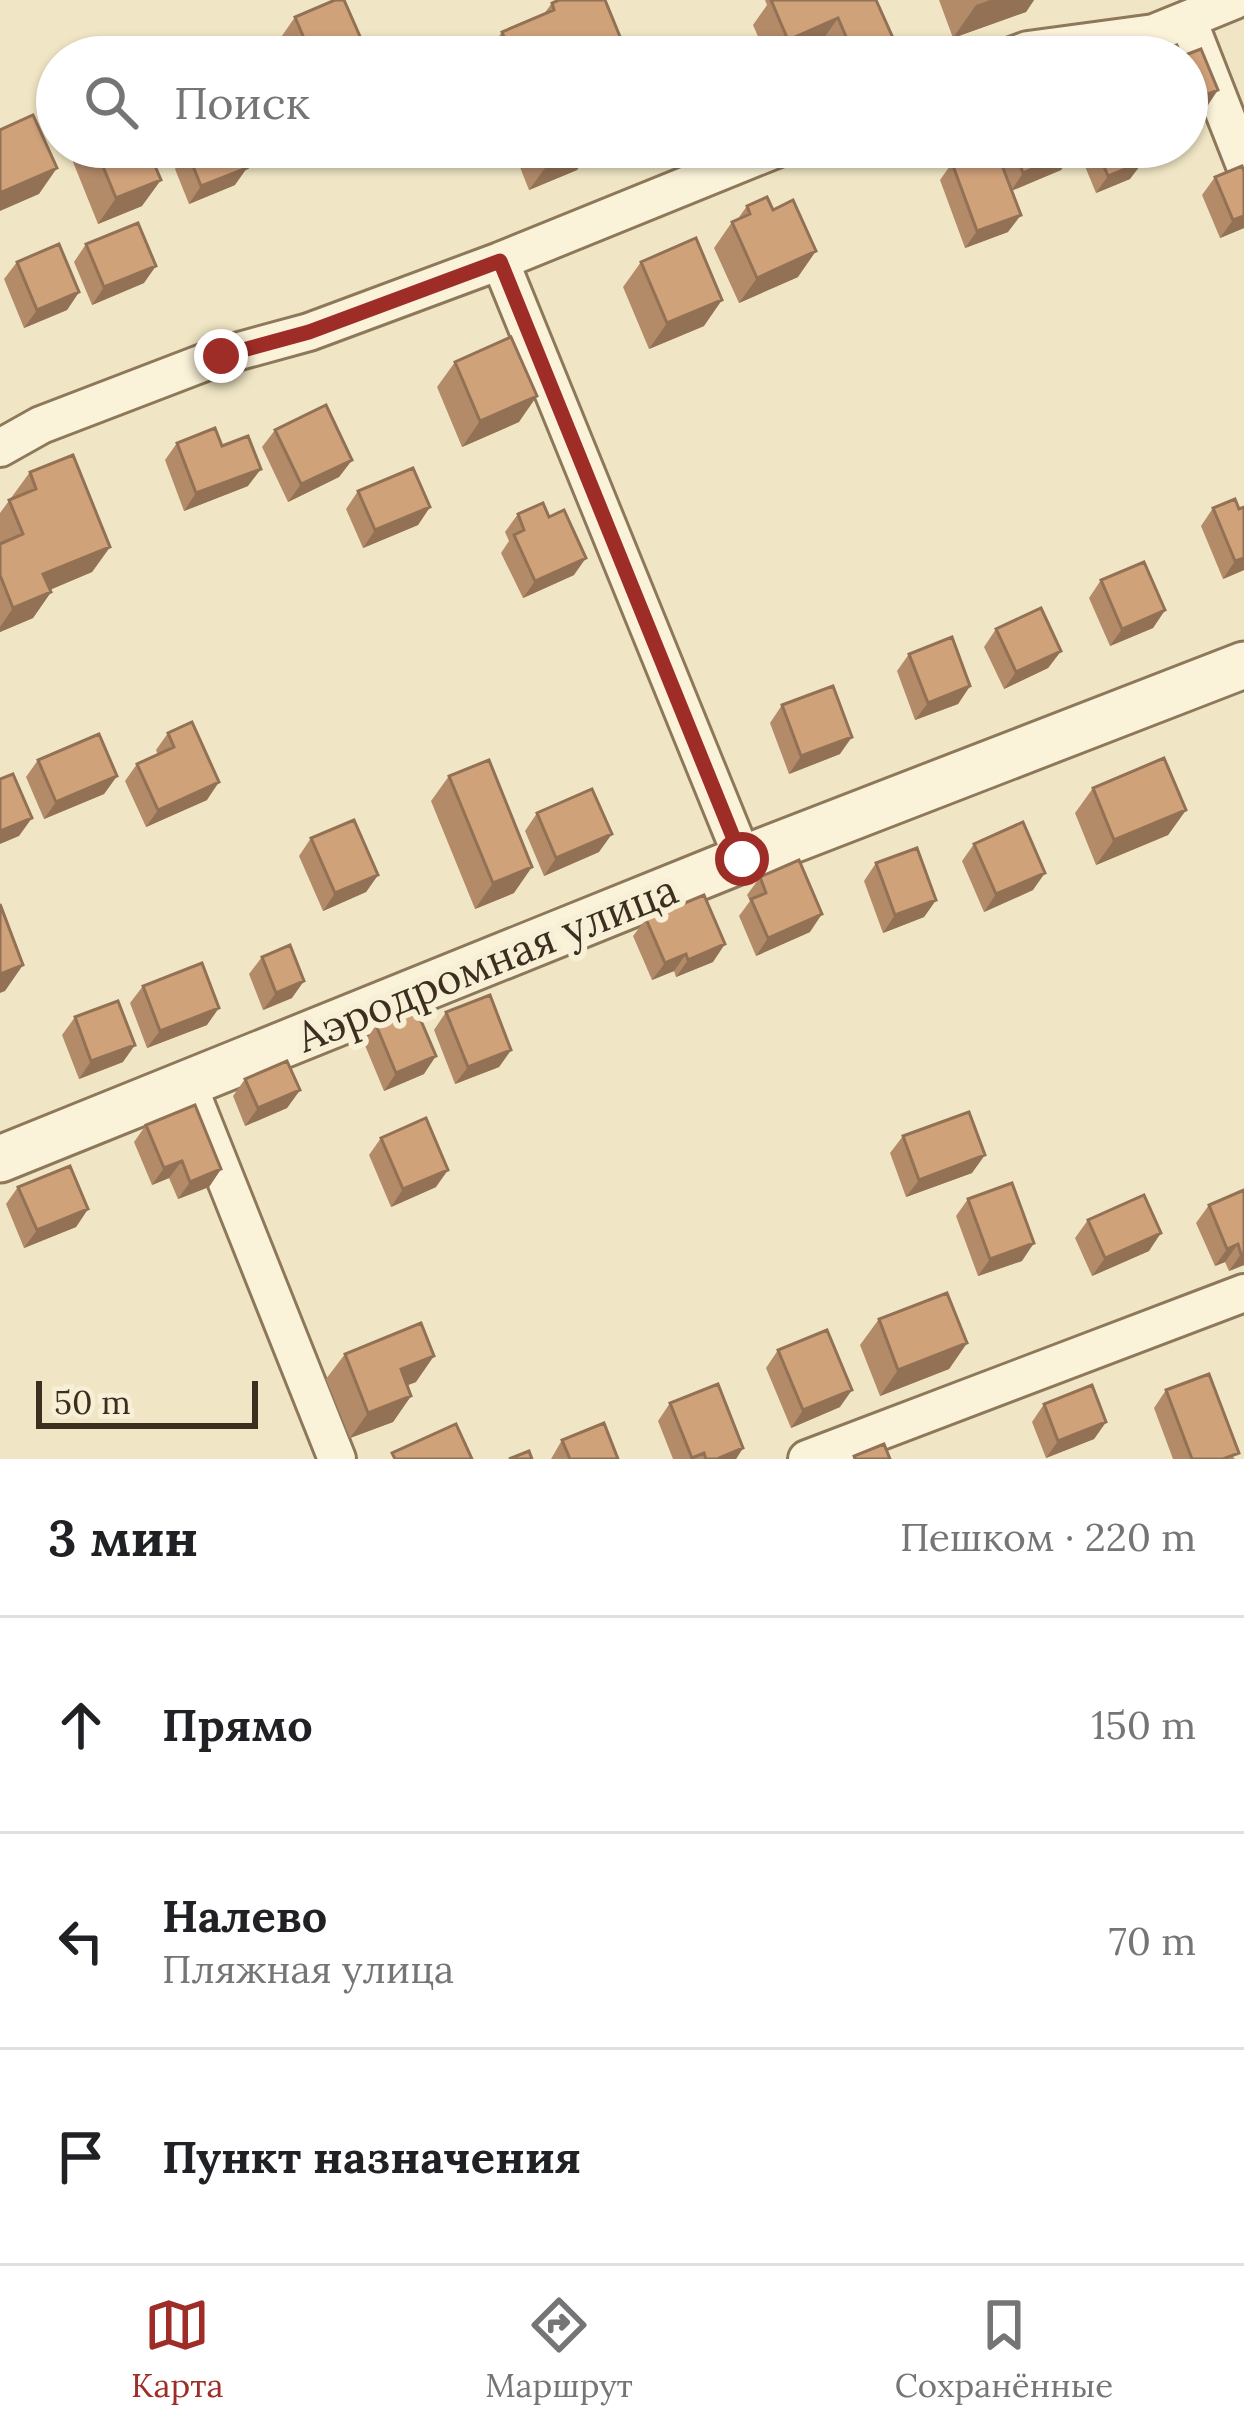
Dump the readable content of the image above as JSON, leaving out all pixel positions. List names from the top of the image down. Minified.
{"streets":{"street":["Аэродромная улица"]},"scale_bar":"50 m","page":{"search":"Поиск","scale":"50 m","heading":["3 мин","Пешком · 220 m"],"list":[["Прямо","150 m"],["Налево","Пляжная улица","70 m"],"Пункт назначения"],"nav":["Карта","Маршрут","Сохранённые"]}}
